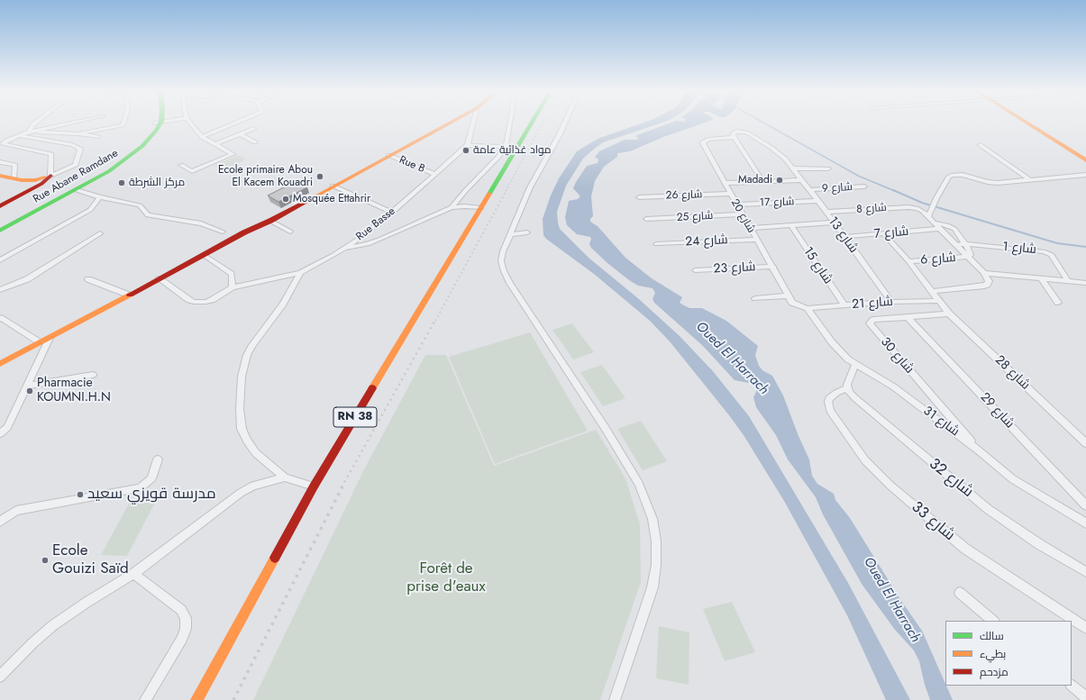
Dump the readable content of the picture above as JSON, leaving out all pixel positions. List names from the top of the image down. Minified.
{"streets":{"street":["Rue B","Rue Abane Ramdane","شارع 9","شارع 26","شارع 17","شارع 8","شارع 20","شارع 25","Rue Basse","شارع 7","شارع 13","شارع 24","شارع 1","شارع 6","شارع 15","شارع 23","شارع 21","شارع 30","شارع 28","شارع 29","RN 38","شارع 31","شارع 32","شارع 33"]},"crossings":[["Rue B","Rue Basse"],["شارع 9","شارع 13"],["شارع 26","شارع 20"],["شارع 17","شارع 20"],["شارع 17","شارع 13"],["شارع 8","شارع 13"],["شارع 20","شارع 25"],["شارع 20","شارع 13"],["شارع 20","شارع 24"],["شارع 20","شارع 23"],["شارع 20","شارع 21"],["شارع 20","شارع 31"],["شارع 7","شارع 13"],["شارع 7","شارع 28"],["شارع 13","شارع 21"],["شارع 6","شارع 28"],["شارع 15","شارع 21"],["شارع 21","شارع 28"],["شارع 21","شارع 31"],["شارع 30","شارع 28"],["شارع 30","شارع 29"],["شارع 30","شارع 31"],["شارع 32","شارع 33"]],"water":["Oued El Harrach"],"parks":["Forêt de prise d'eaux"],"places":["مواد غذائية عامة","Ecole primaire Abou El Kacem Kouadri","Madadi","مركز الشرطة","Mosquée Ettahrir","Pharmacie KOUMNI.H.N","مدرسة قويزي سعيد","Ecole Gouizi Saïd"],"legend":["سالك","بطيء","مزدحم"]}
